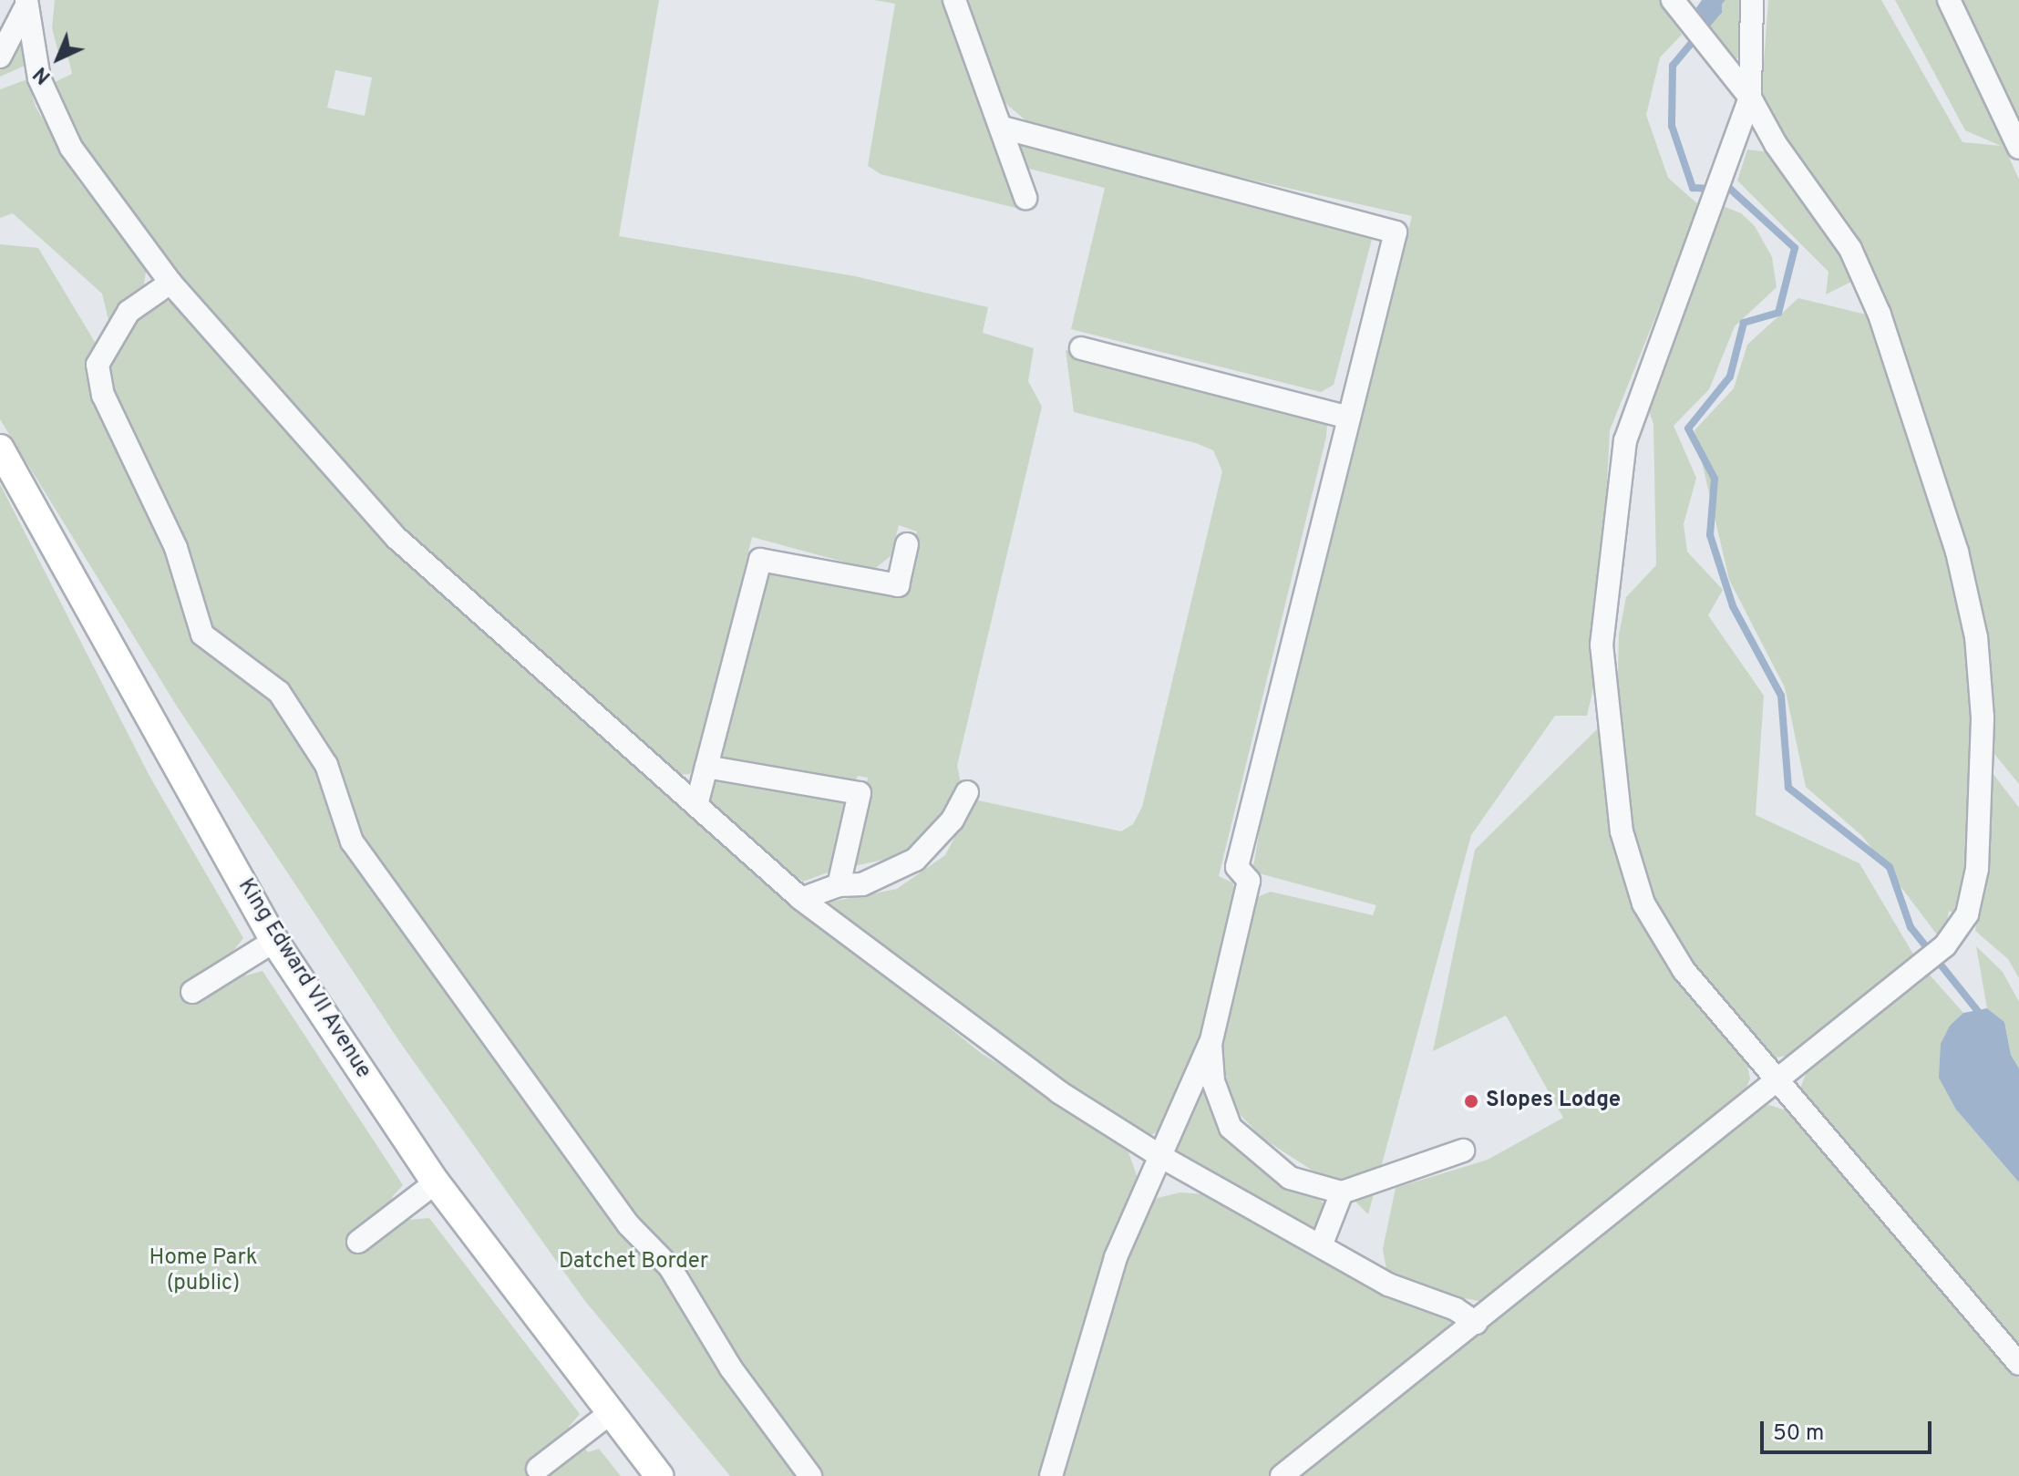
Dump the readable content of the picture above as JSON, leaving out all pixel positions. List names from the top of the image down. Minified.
{"streets":{"main road":["King Edward VII Avenue"]},"parks":["Home Park (public)","Datchet Border"],"places":["Slopes Lodge"],"scale_bar":"50 m","north":"bottom left"}
